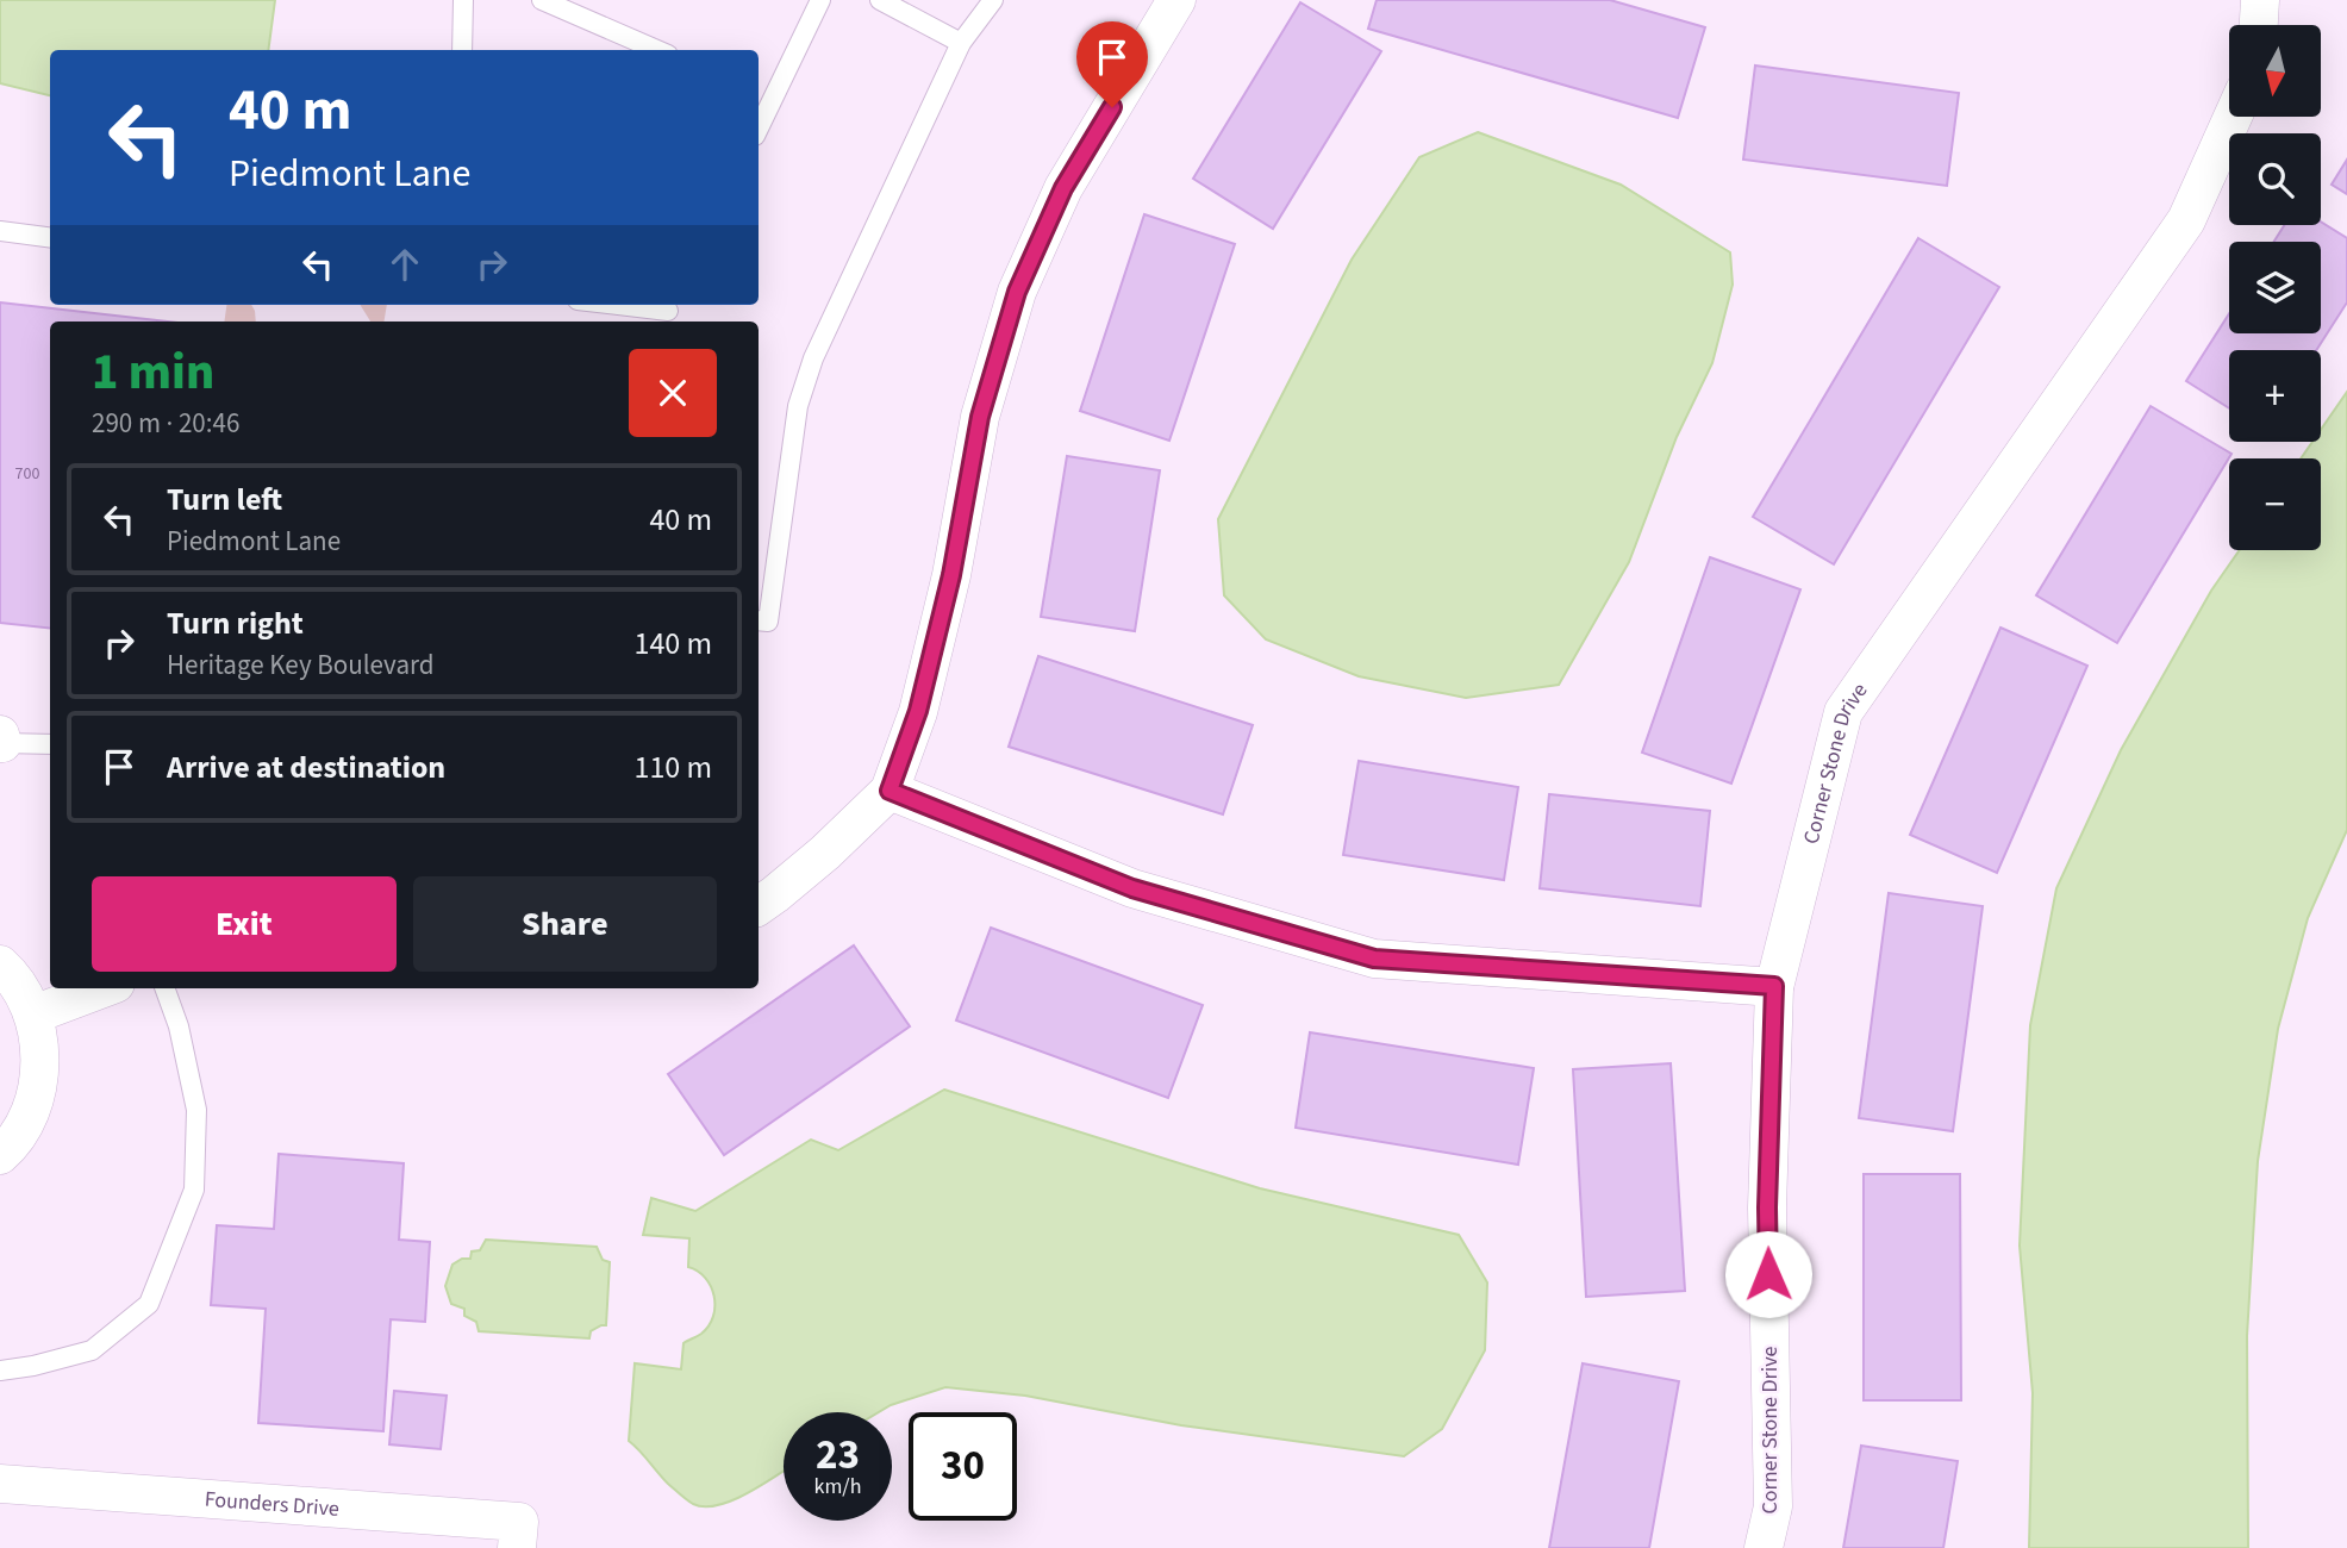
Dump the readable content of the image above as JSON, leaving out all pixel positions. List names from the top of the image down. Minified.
{"streets":{"street":["Corner Stone Drive","Founders Drive"]},"house_numbers":["700"],"north":"bottom","page":{"map_buttons":["+","−"],"turn":["40 m","Piedmont Lane"],"heading":["1 min","290 m · 20:46"],"list":[{"name":"Turn left","note":"Piedmont Lane","value":"40 m"},{"name":"Turn right","note":"Heritage Key Boulevard","value":"140 m"},{"name":"Arrive at destination","value":"110 m"}],"buttons":["Exit","Share"],"speed":"23 km/h","limit":"30"}}
